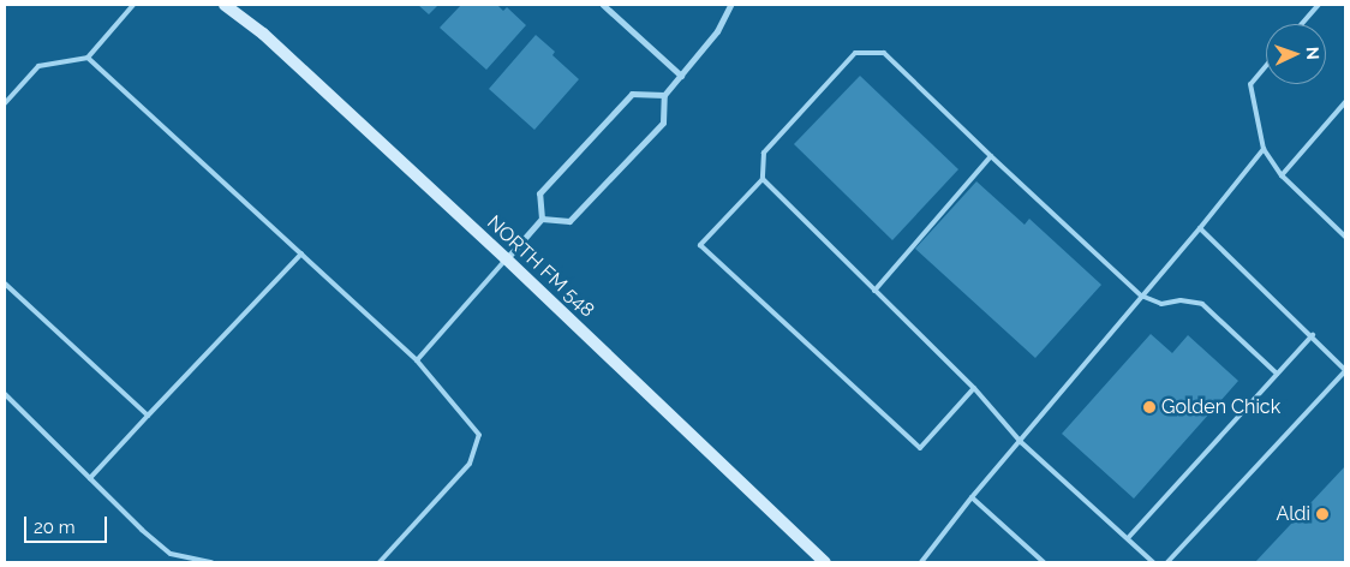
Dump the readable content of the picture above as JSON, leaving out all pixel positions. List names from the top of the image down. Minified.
{"streets":{"main road":["NORTH FM 548"]},"places":["Golden Chick","Aldi"],"scale_bar":"20 m","north":"right"}
